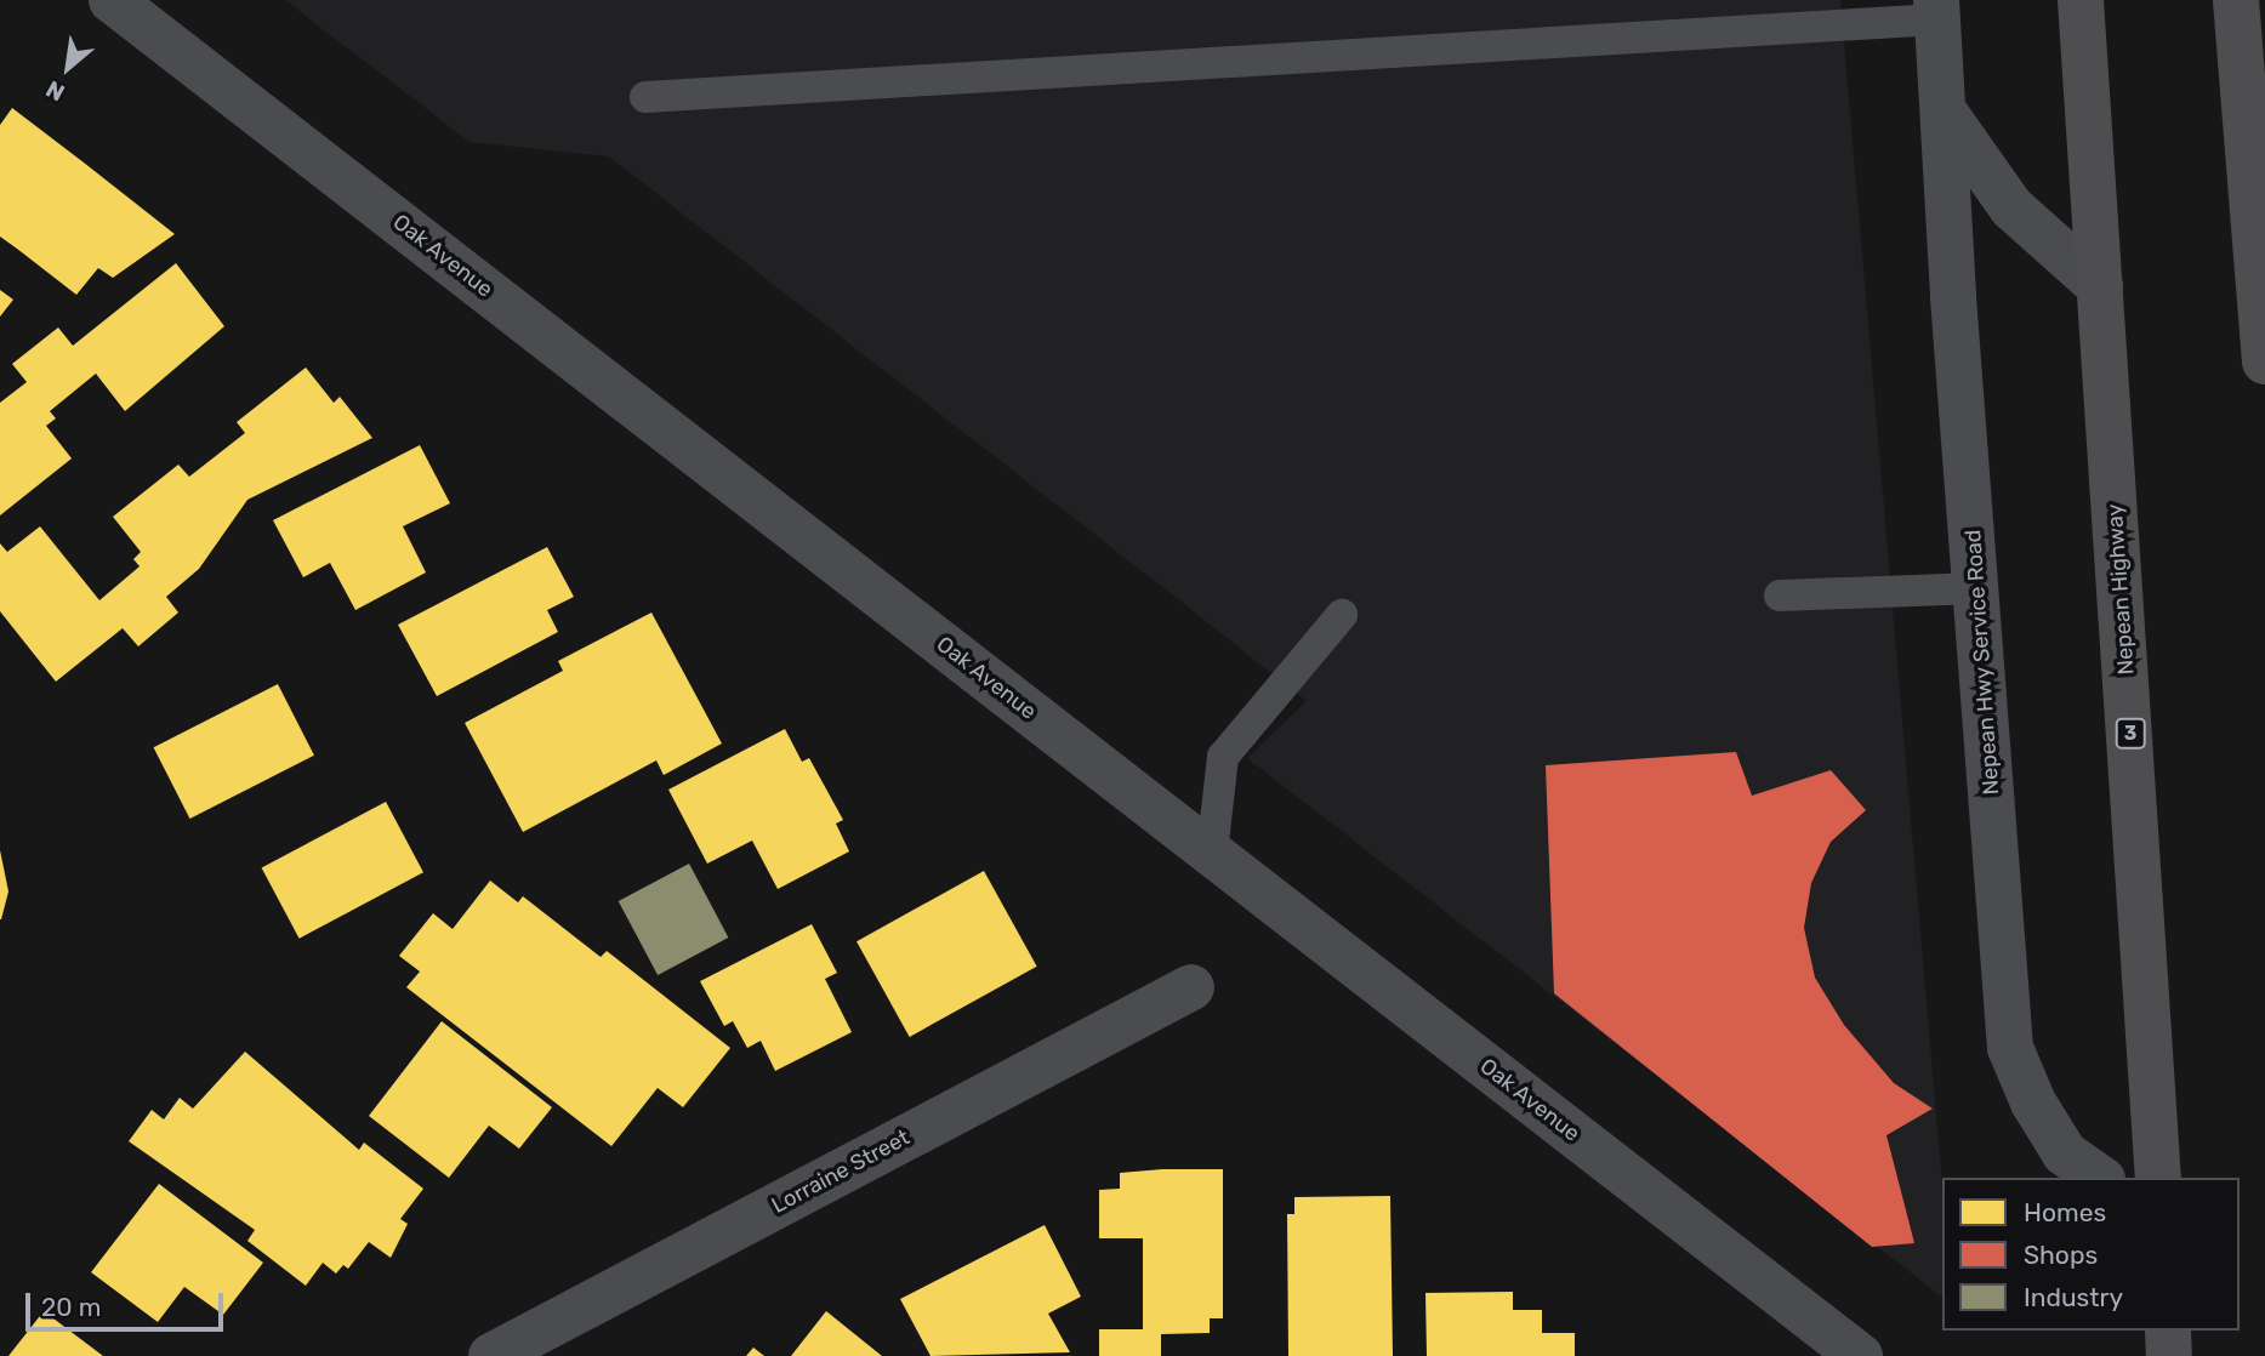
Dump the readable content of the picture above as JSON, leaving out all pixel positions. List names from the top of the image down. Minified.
{"streets":{"highway":["Nepean Highway","3"],"street":["Oak Avenue","Nepean Hwy Service Road","Lorraine Street"]},"legend":["Homes","Shops","Industry"],"scale_bar":"20 m","north":"bottom left"}
